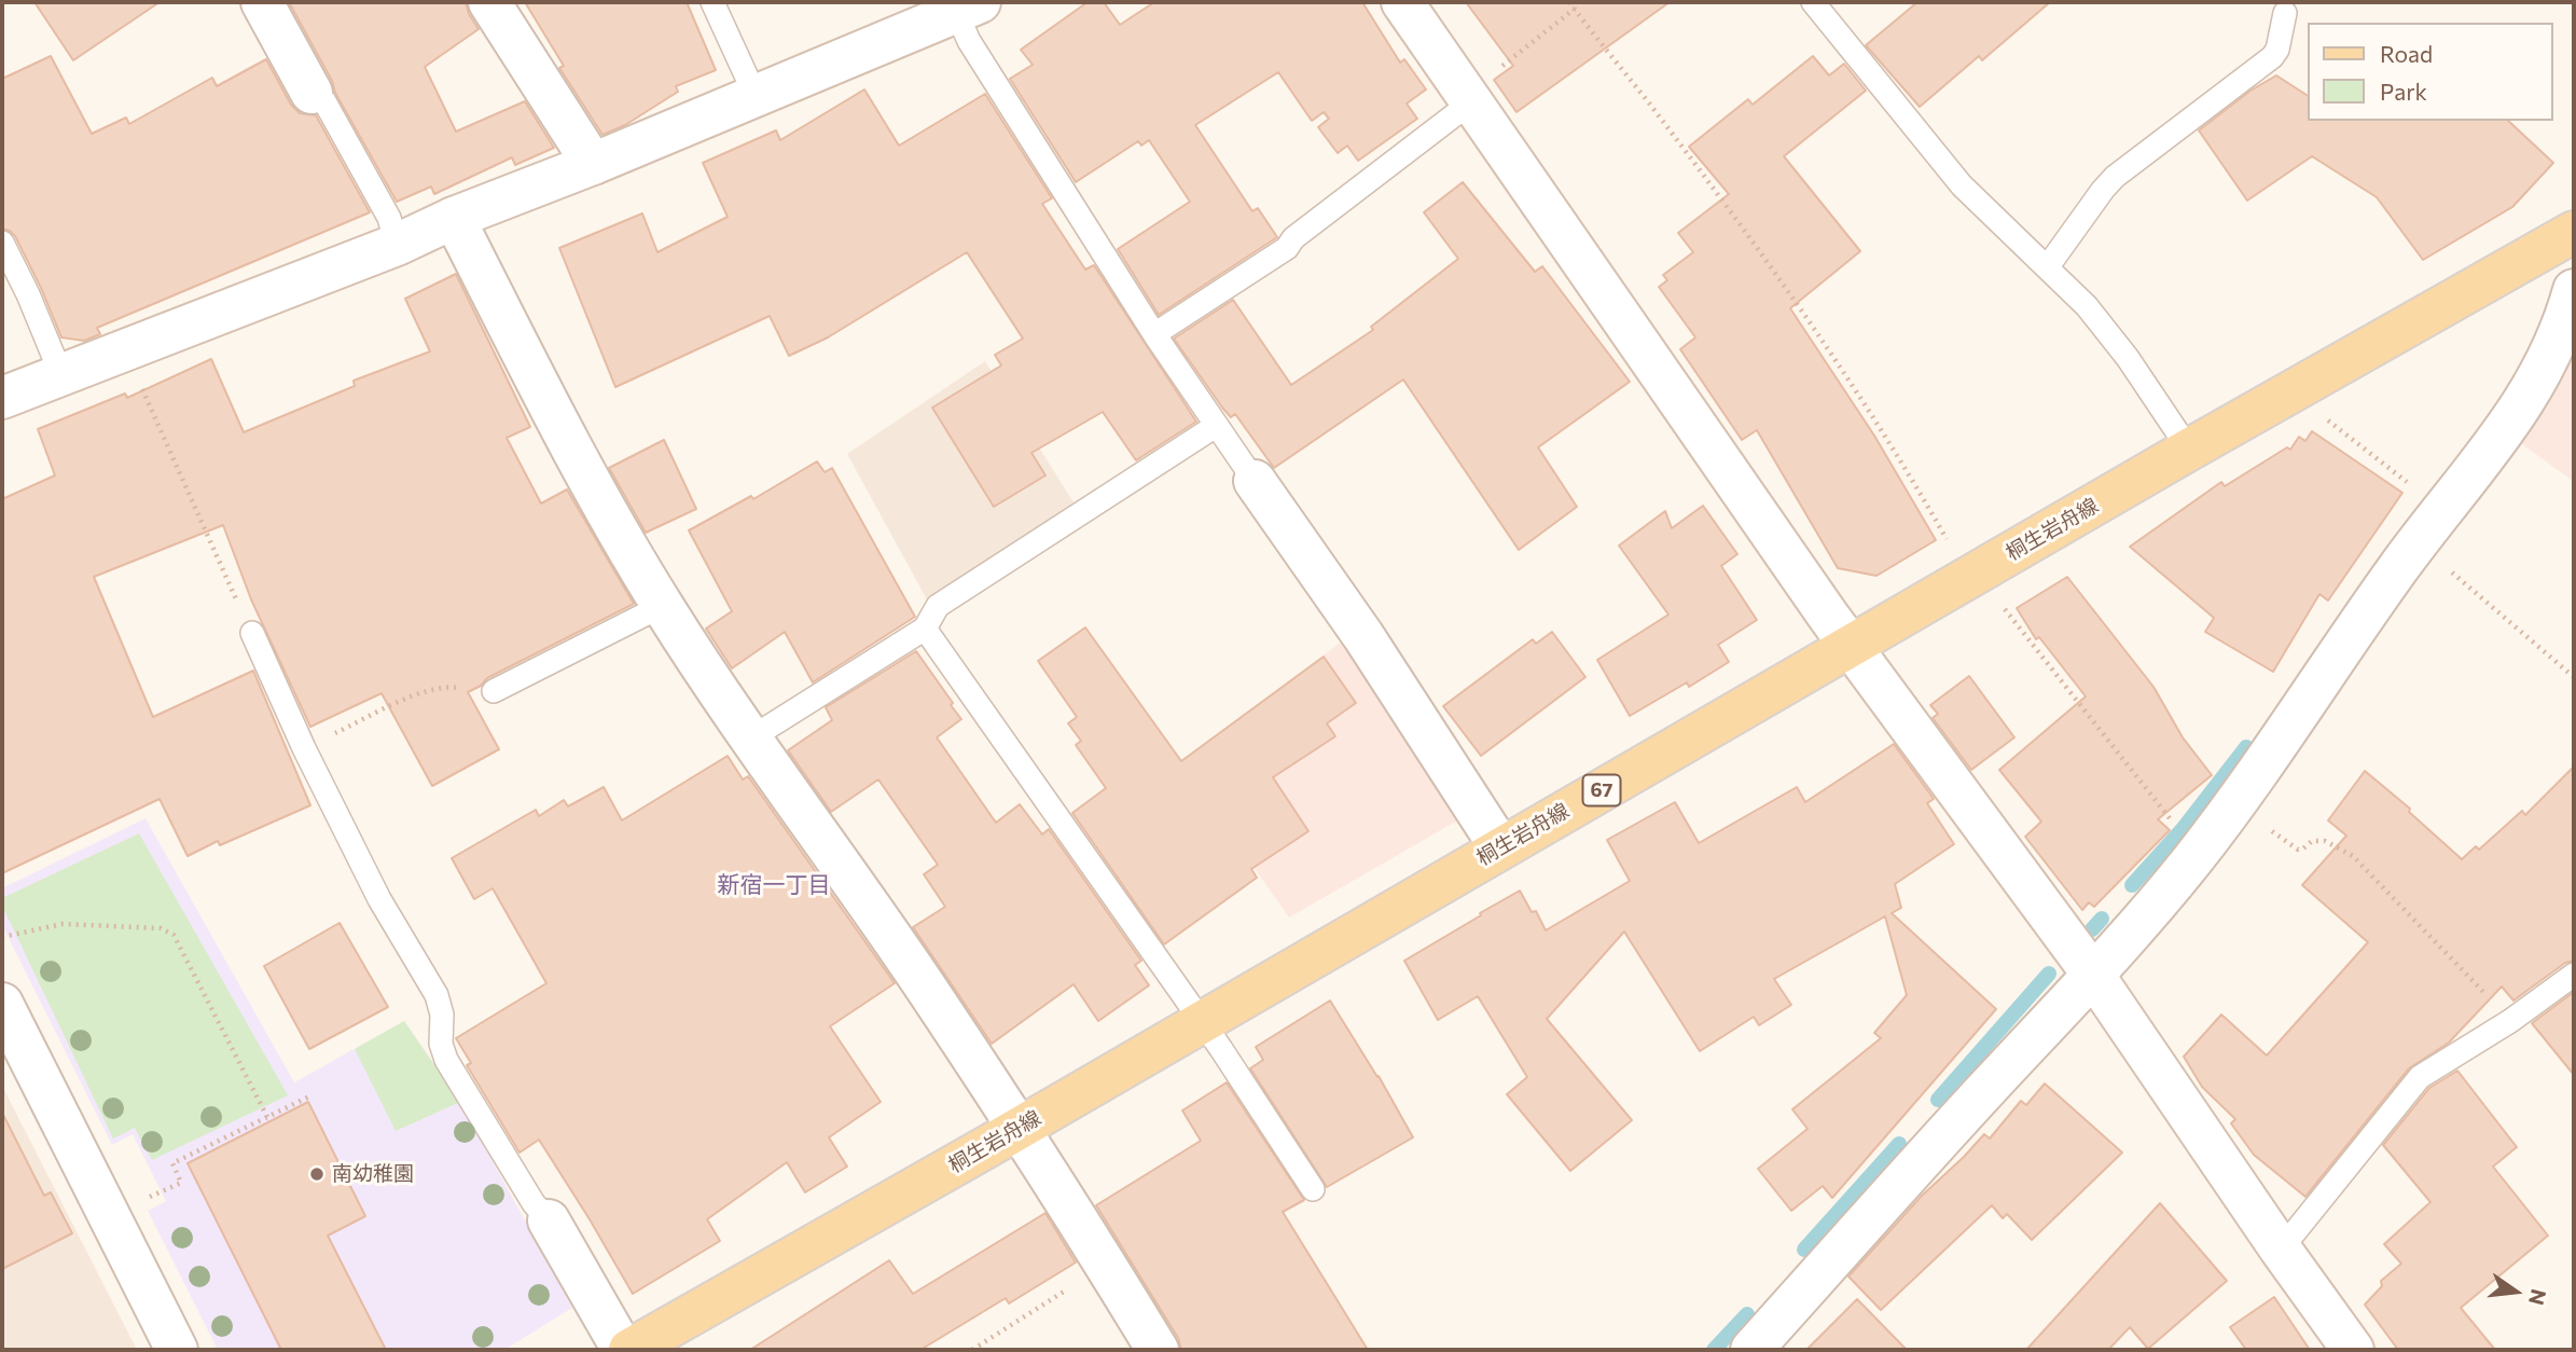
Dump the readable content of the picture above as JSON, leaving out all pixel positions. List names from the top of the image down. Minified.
{"streets":{"main road":["桐生岩舟線","67"]},"districts":["新宿一丁目"],"places":["南幼稚園"],"legend":["Road","Park"],"north":"right"}
